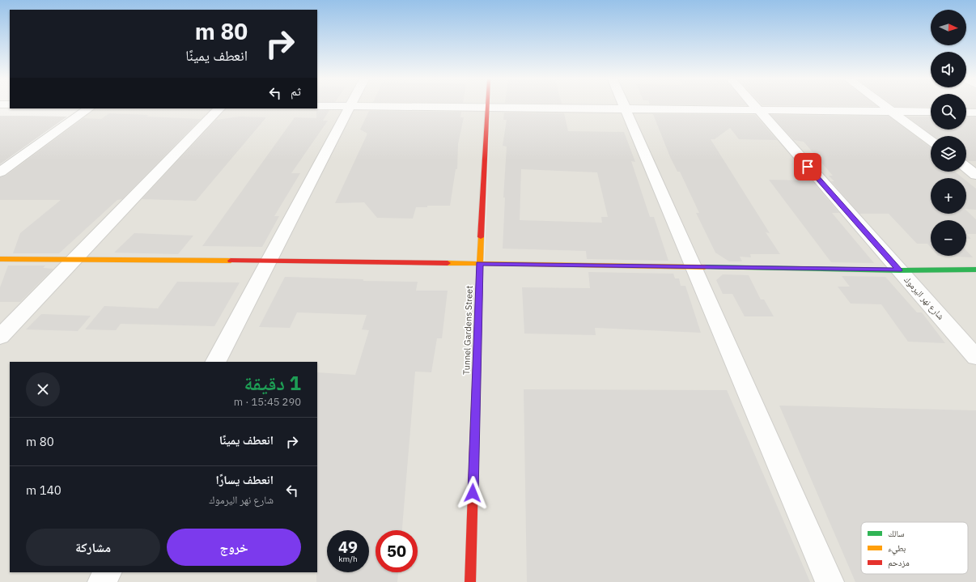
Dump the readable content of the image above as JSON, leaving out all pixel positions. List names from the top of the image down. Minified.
{"streets":{"street":["شارع نهر اليرموك","Tunnel Gardens Street"]},"legend":["سالك","بطيء","مزدحم"],"north":"right","page":{"map_buttons":["+","−"],"turn":["80 m","انعطف يمينًا"],"then":"ثم","heading":["1 دقيقة","290 m · 15:45"],"list":[{"name":"انعطف يمينًا","value":"80 m"},{"name":"انعطف يسارًا","note":"شارع نهر اليرموك","value":"140 m"}],"buttons":["خروج","مشاركة"],"speed":"49 km/h","limit":"50"}}
